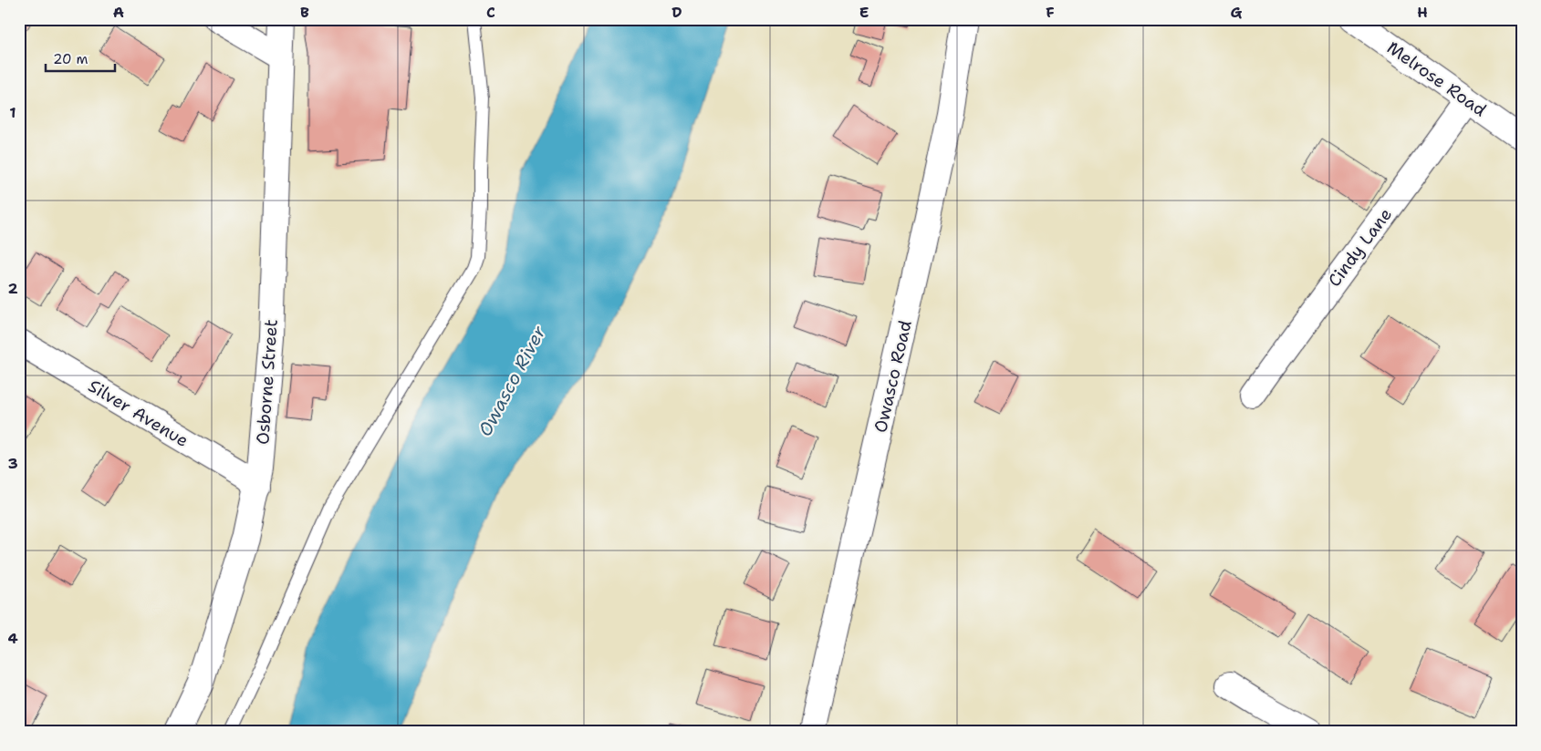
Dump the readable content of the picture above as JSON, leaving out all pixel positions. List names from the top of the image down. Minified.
{"streets":{"street":["Melrose Road","Cindy Lane","Owasco Road","Osborne Street","Silver Avenue"]},"crossings":[["Melrose Road","Cindy Lane"],["Osborne Street","Silver Avenue"]],"water":["Owasco River"],"scale_bar":"20 m","grid":{"columns":["A","B","C","D","E","F","G","H"],"rows":["1","2","3","4"]}}
